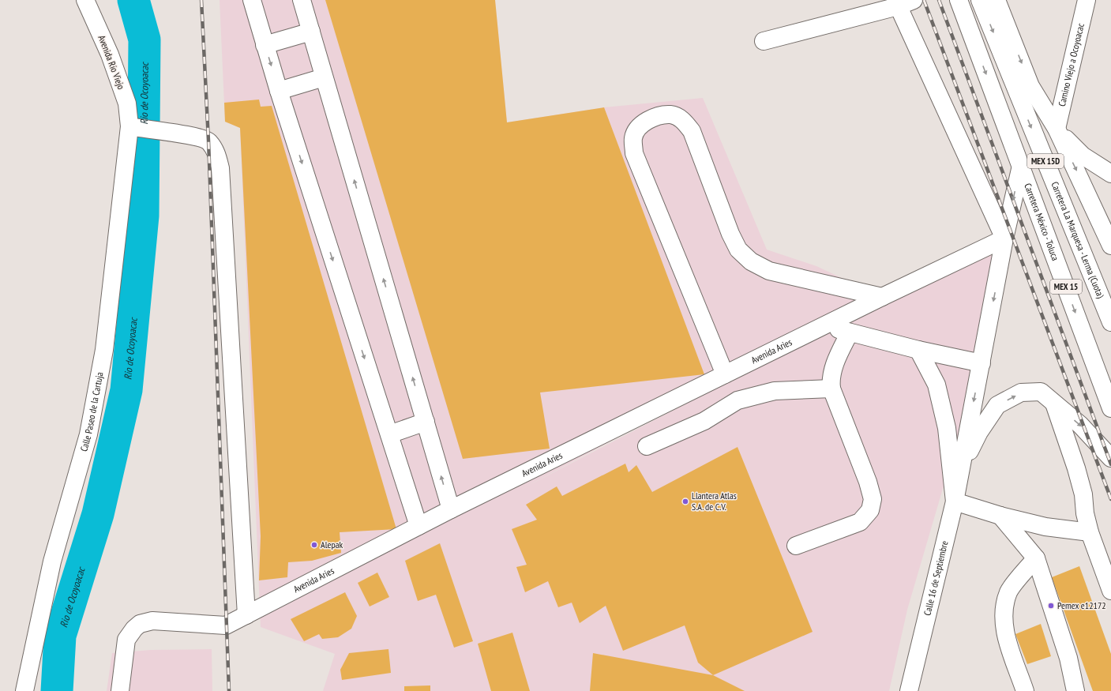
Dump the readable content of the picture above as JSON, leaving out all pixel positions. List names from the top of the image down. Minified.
{"streets":{"main road":["Avenida Río Viejo","Camino Viejo a Ocoyoacac","MEX 15D","Carretera México - Toluca","Carretera La Marquesa - Lerma (Cuota)","MEX 15","Avenida Aries","Calle Paseo de la Cartuja","Calle 16 de Septiembre"]},"crossings":[["Avenida Río Viejo","Calle Paseo de la Cartuja"],["Carretera México - Toluca","Calle 16 de Septiembre"],["Avenida Aries","Calle 16 de Septiembre"]],"one_way":["Calle 16 de Septiembre"],"water":["Rio de Ocoyoacac"],"places":["Llantera Atlas S.A. de C.V.","Alepak","Pemex e12172"]}
